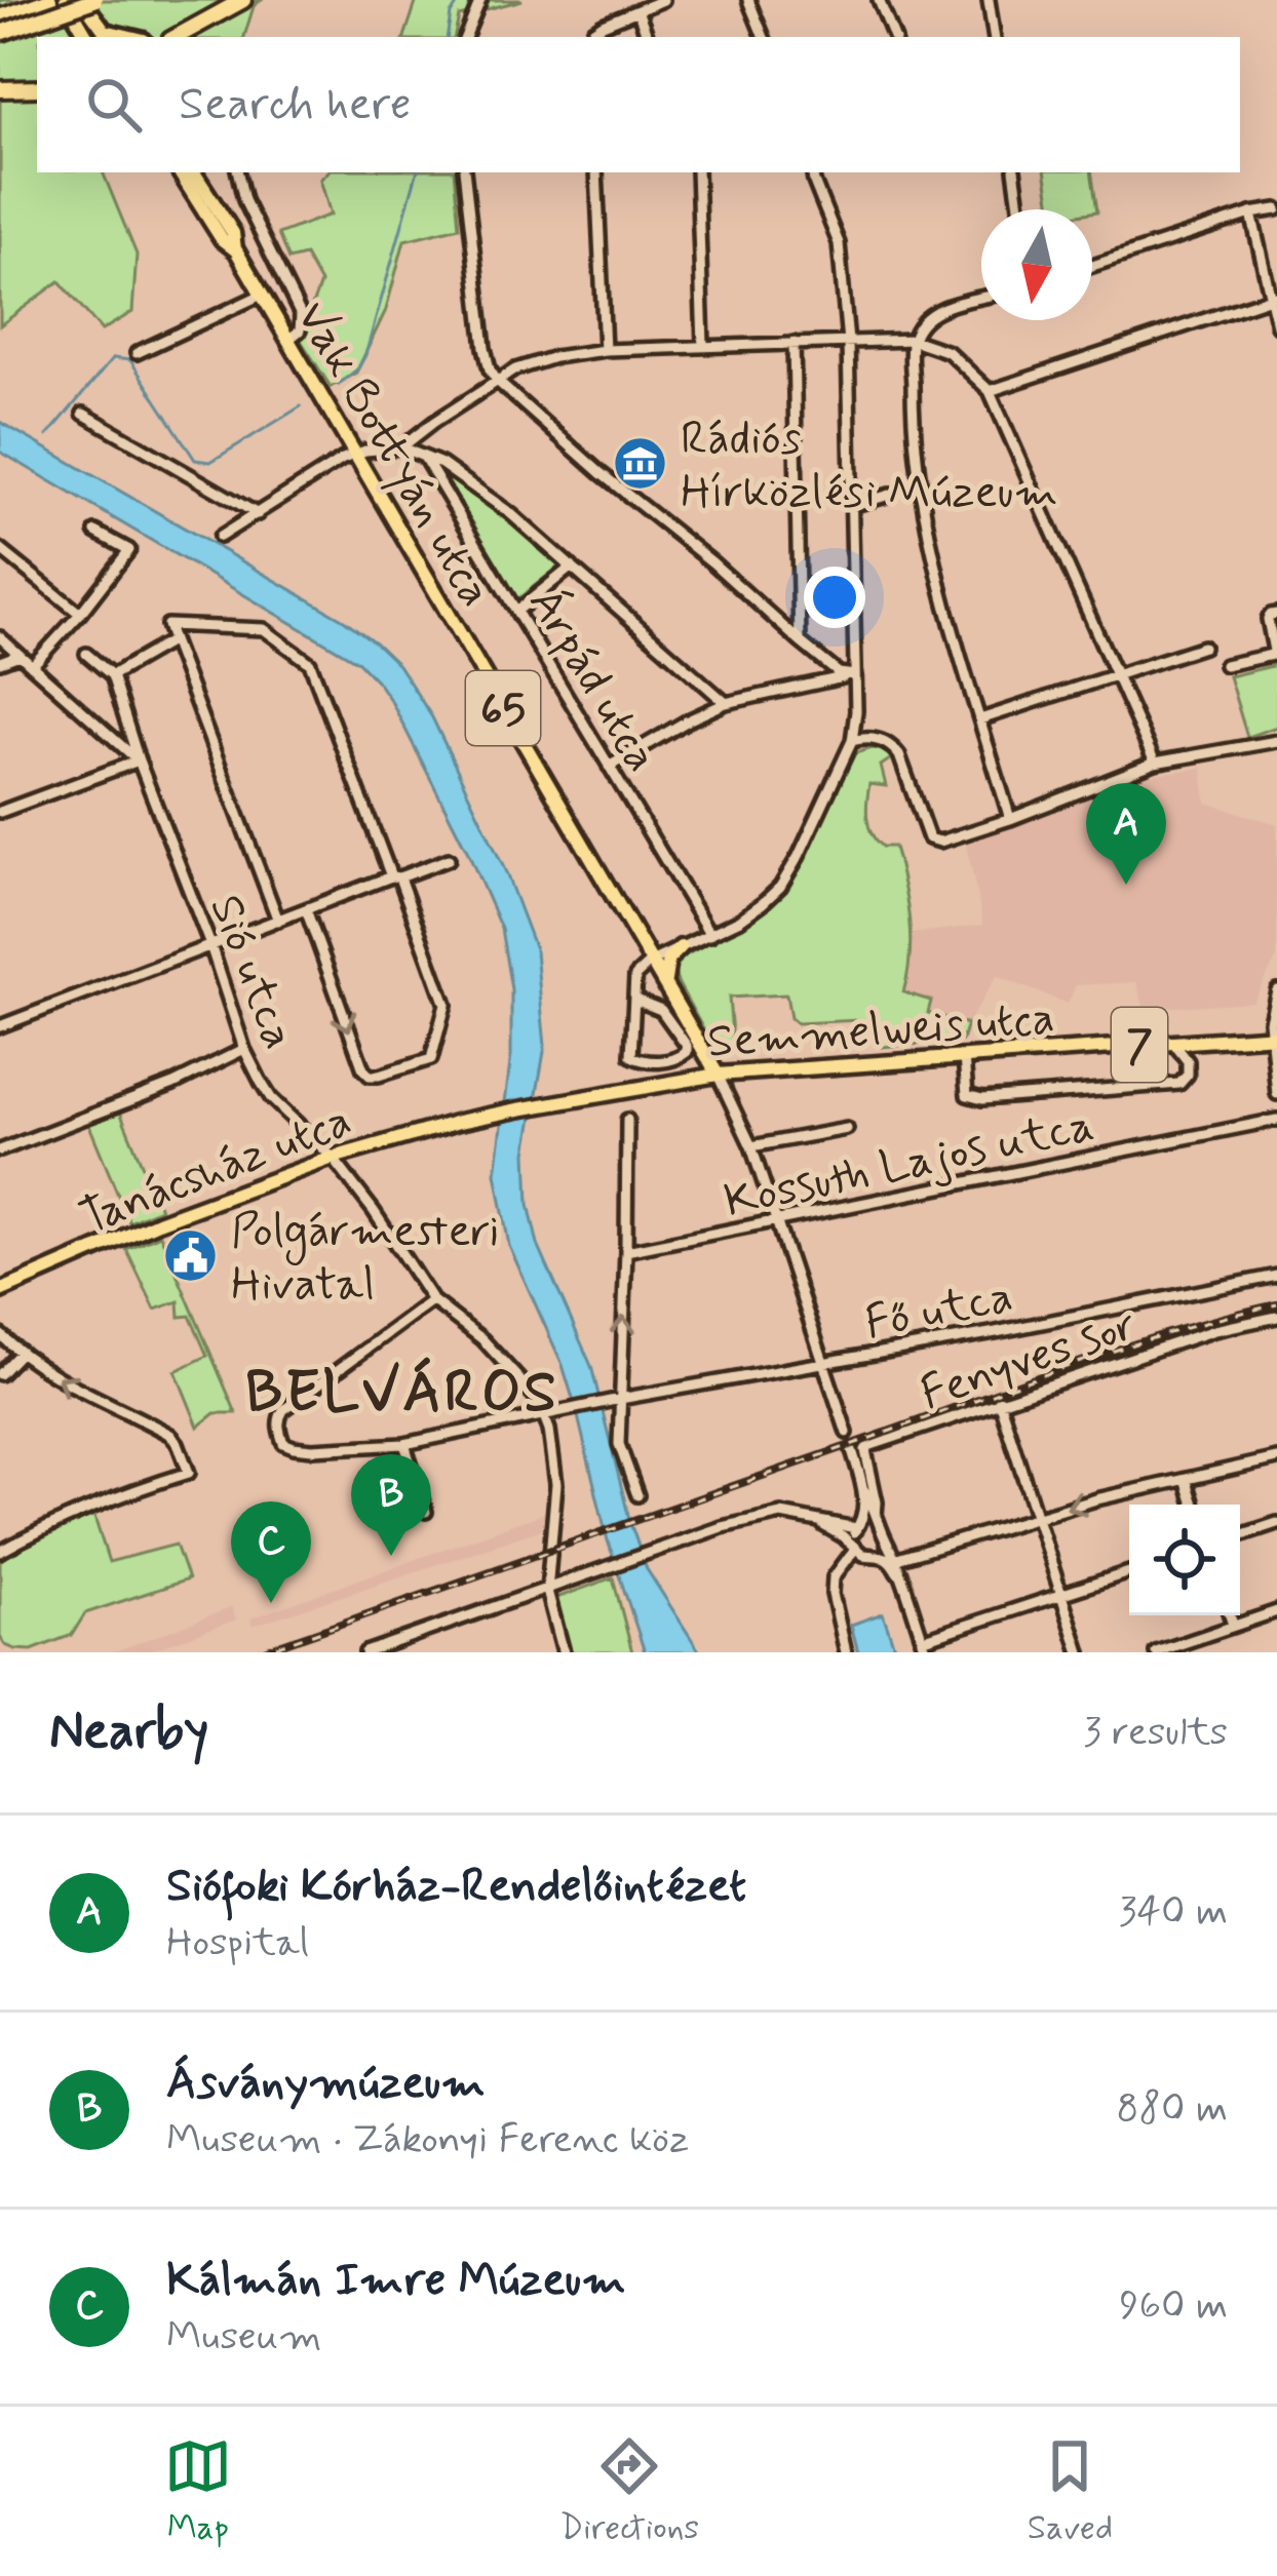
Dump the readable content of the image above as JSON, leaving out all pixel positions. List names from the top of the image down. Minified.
{"streets":{"main road":["Vak Bottyán utca","65","Semmelweis utca","7","Tanácsház utca"],"street":["Árpád utca","Sió utca","Kossuth Lajos utca","Fő utca","Fenyves sor"]},"crossings":[["Vak Bottyán utca","Semmelweis utca"],["Sió utca","Tanácsház utca"],["Sió utca","Fő utca"],["Semmelweis utca","Tanácsház utca"]],"districts":["BELVÁROS"],"places":{"museum":["Rádiós Hírközlési Múzeum"],"public building":["Polgármesteri Hivatal"]},"north":"bottom","page":{"search":"Search here","pins":["A","B","C"],"heading":["Nearby","3 results"],"list":[{"mark":"A","name":"Siófoki Kórház-Rendelőintézet","note":"Hospital","value":"340 m"},{"mark":"B","name":"Ásványmúzeum","note":"Museum · Zákonyi Ferenc köz","value":"880 m"},{"mark":"C","name":"Kálmán Imre Múzeum","note":"Museum","value":"960 m"}],"nav":["Map","Directions","Saved"]}}
